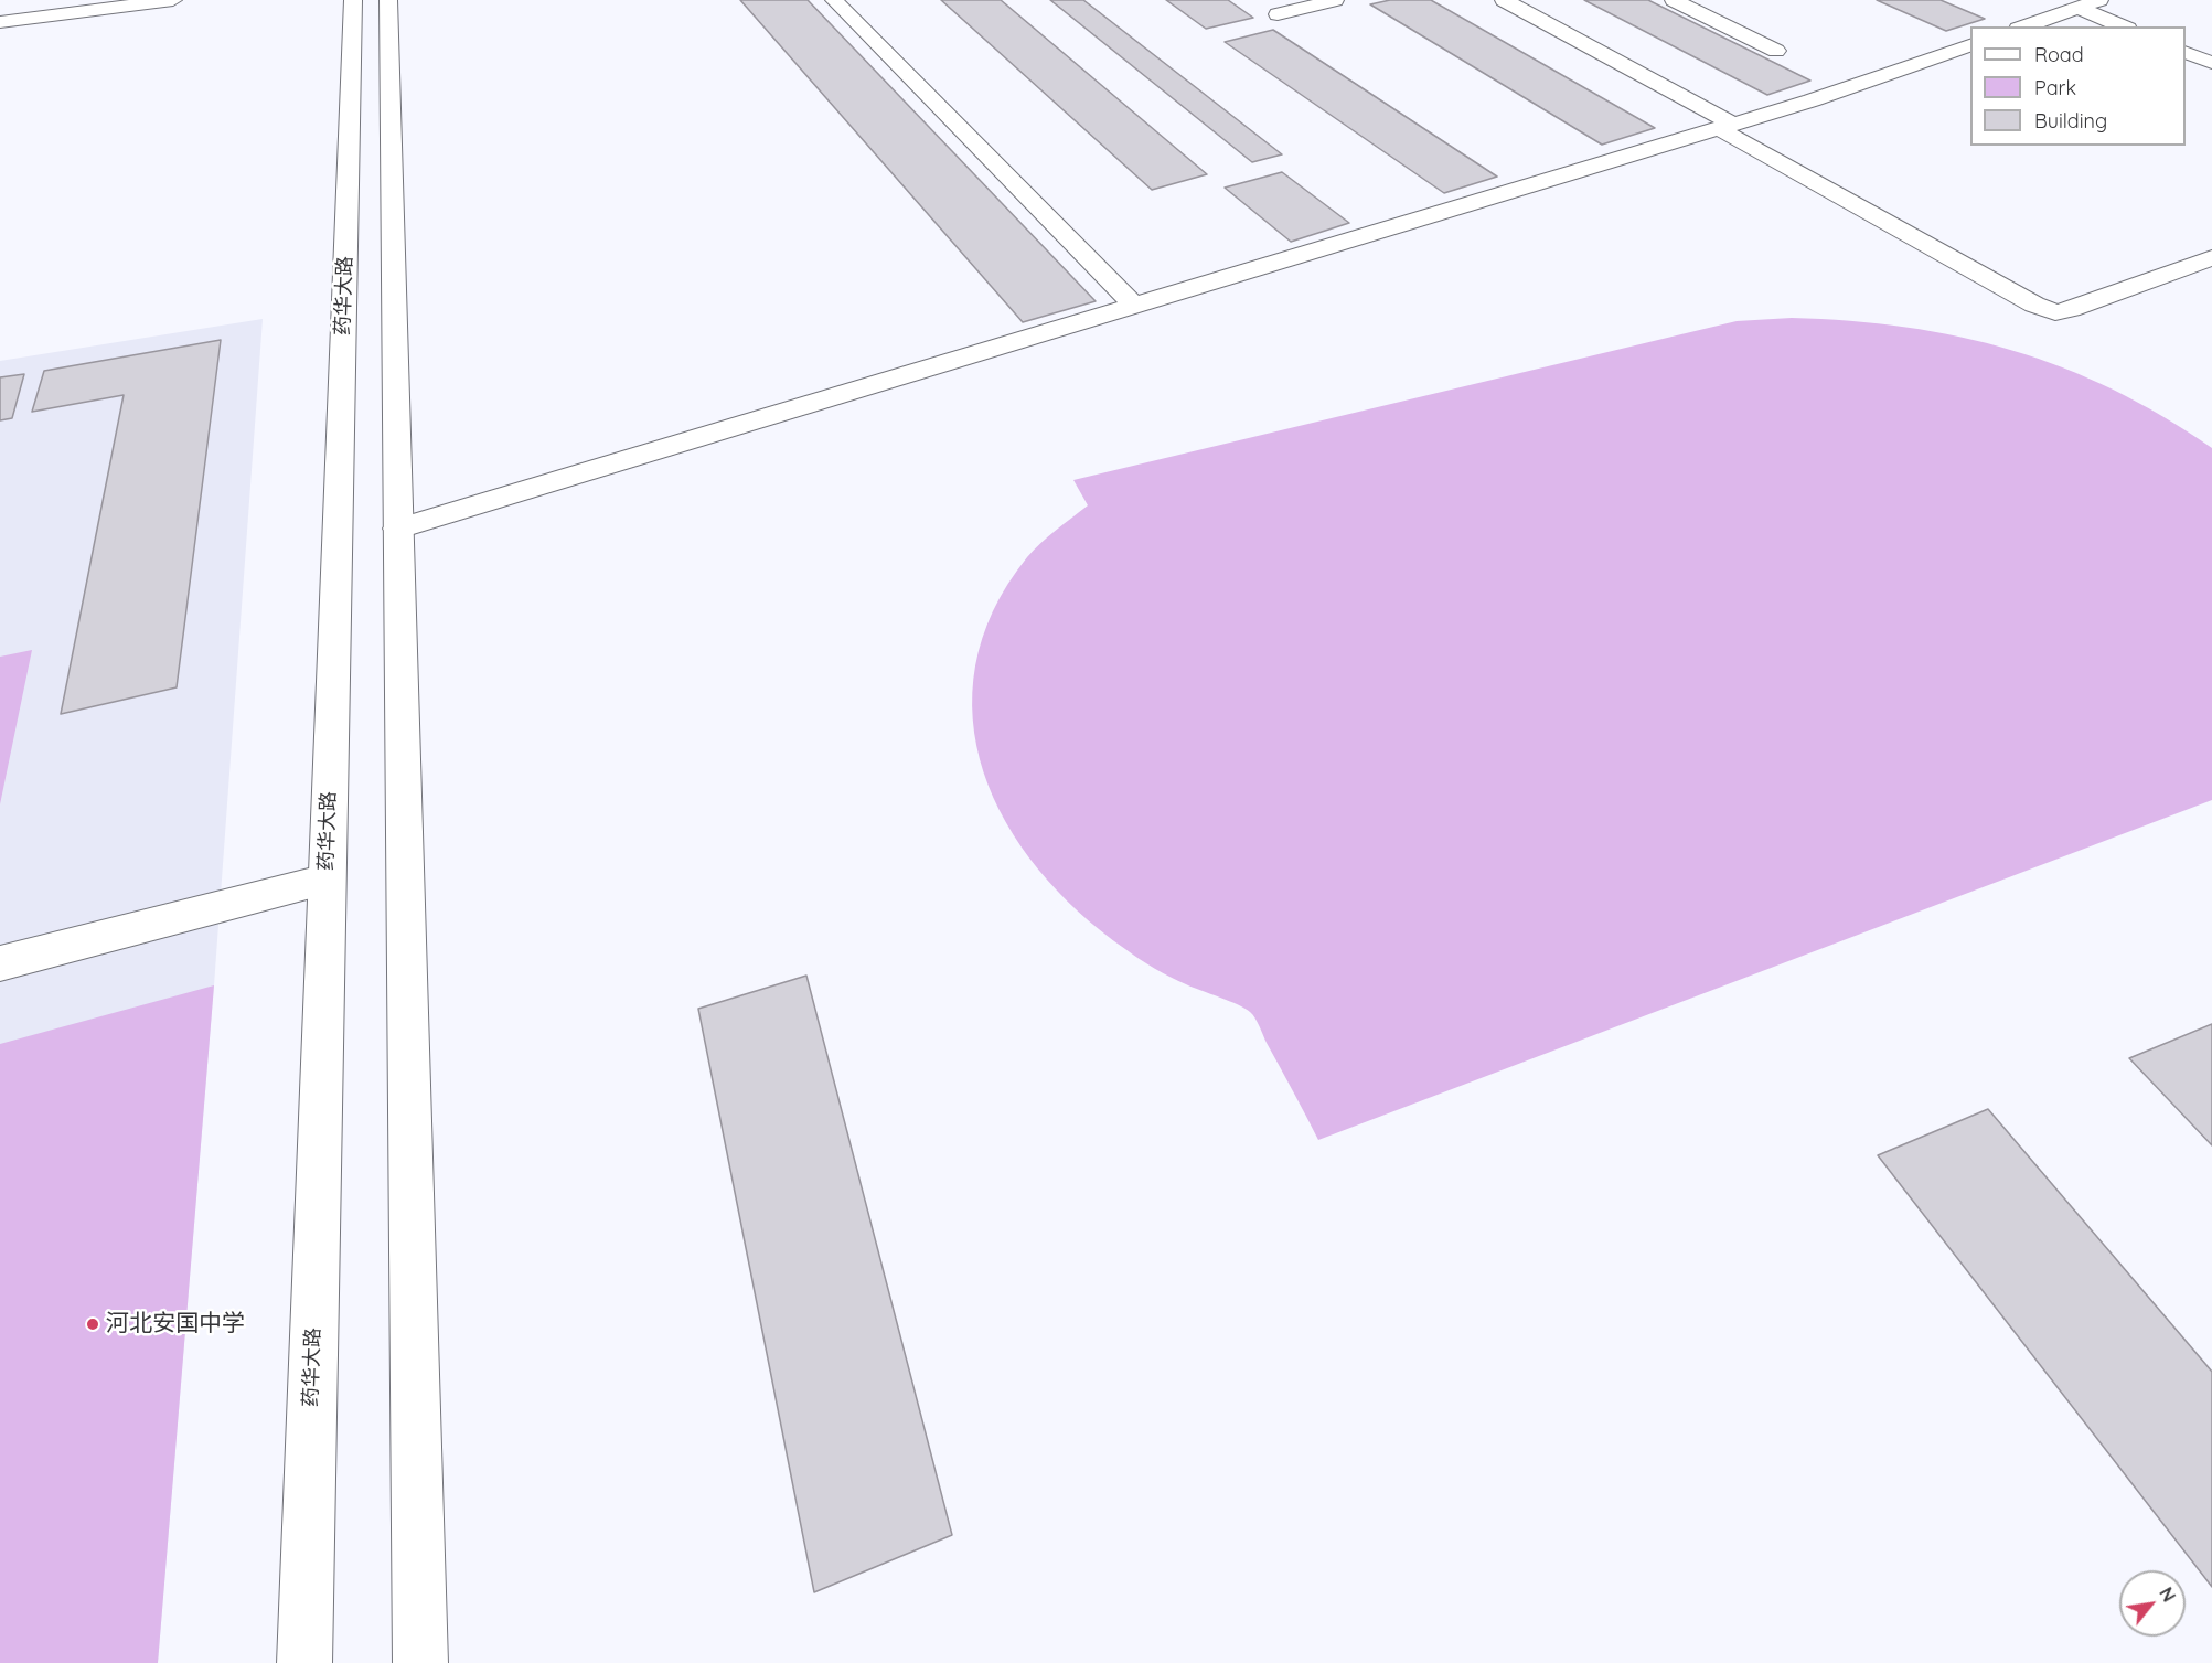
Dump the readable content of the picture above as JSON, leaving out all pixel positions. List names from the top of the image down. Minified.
{"streets":{"main road":["药华大路"]},"places":["河北安国中学"],"legend":["Road","Park","Building"],"north":"top right"}
